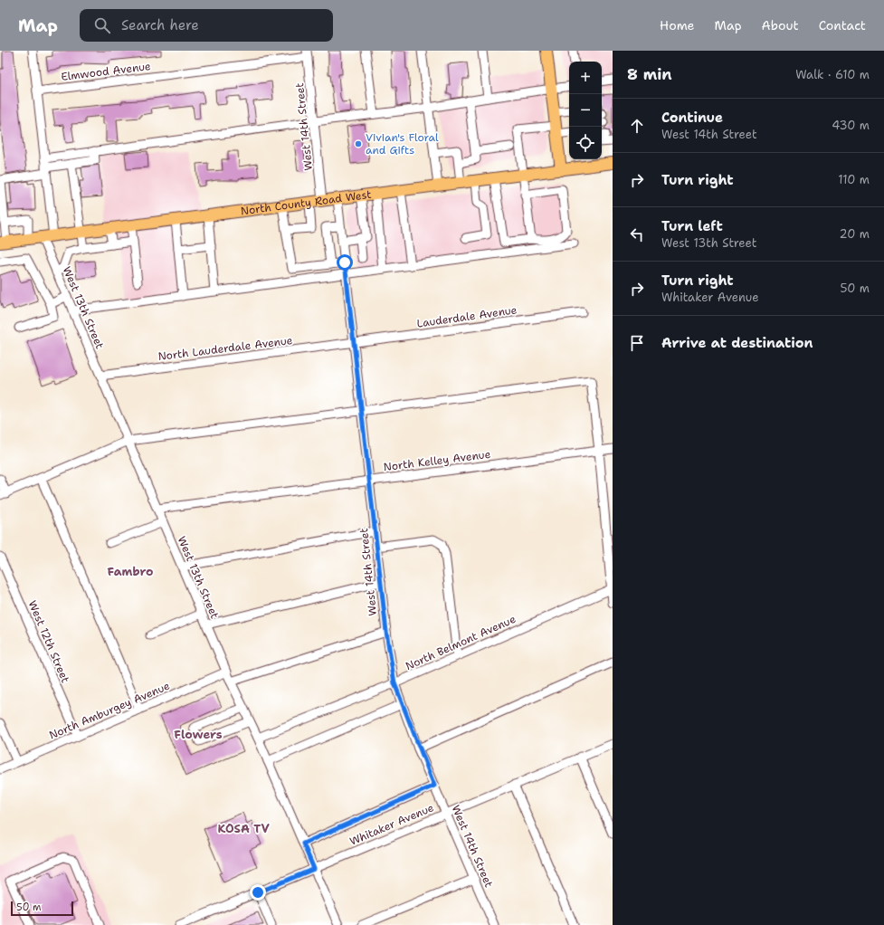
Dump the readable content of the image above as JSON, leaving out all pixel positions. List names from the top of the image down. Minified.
{"streets":{"main road":["North County Road West"],"street":["Elmwood Avenue","West 14th Street","West 13th Street","Lauderdale Avenue","North Lauderdale Avenue","North Kelley Avenue","West 12th Street","North Belmont Avenue","North Amburgey Avenue","Whitaker Avenue"]},"crossings":[["Elmwood Avenue","West 14th Street"],["West 14th Street","North County Road West"],["West 14th Street","Lauderdale Avenue"],["West 14th Street","North Lauderdale Avenue"],["West 14th Street","North Kelley Avenue"],["West 14th Street","North Belmont Avenue"],["West 14th Street","Whitaker Avenue"],["North County Road West","West 13th Street"],["West 13th Street","North Lauderdale Avenue"],["West 13th Street","North Kelley Avenue"],["West 13th Street","North Belmont Avenue"],["West 13th Street","North Amburgey Avenue"],["West 13th Street","Whitaker Avenue"],["Lauderdale Avenue","North Lauderdale Avenue"],["West 12th Street","North Amburgey Avenue"]],"districts":["Fambro","Flowers","KOSA TV"],"places":["Vivian's Floral and Gifts"],"scale_bar":"50 m","page":{"header":"Map","search":"Search here","nav":["Home","Map","About","Contact"],"heading":["8 min","Walk · 610 m"],"map_buttons":["+","−"],"list":[["Continue","West 14th Street","430 m"],["Turn right","110 m"],["Turn left","West 13th Street","20 m"],["Turn right","Whitaker Avenue","50 m"],"Arrive at destination"],"scale":"50 m"}}
